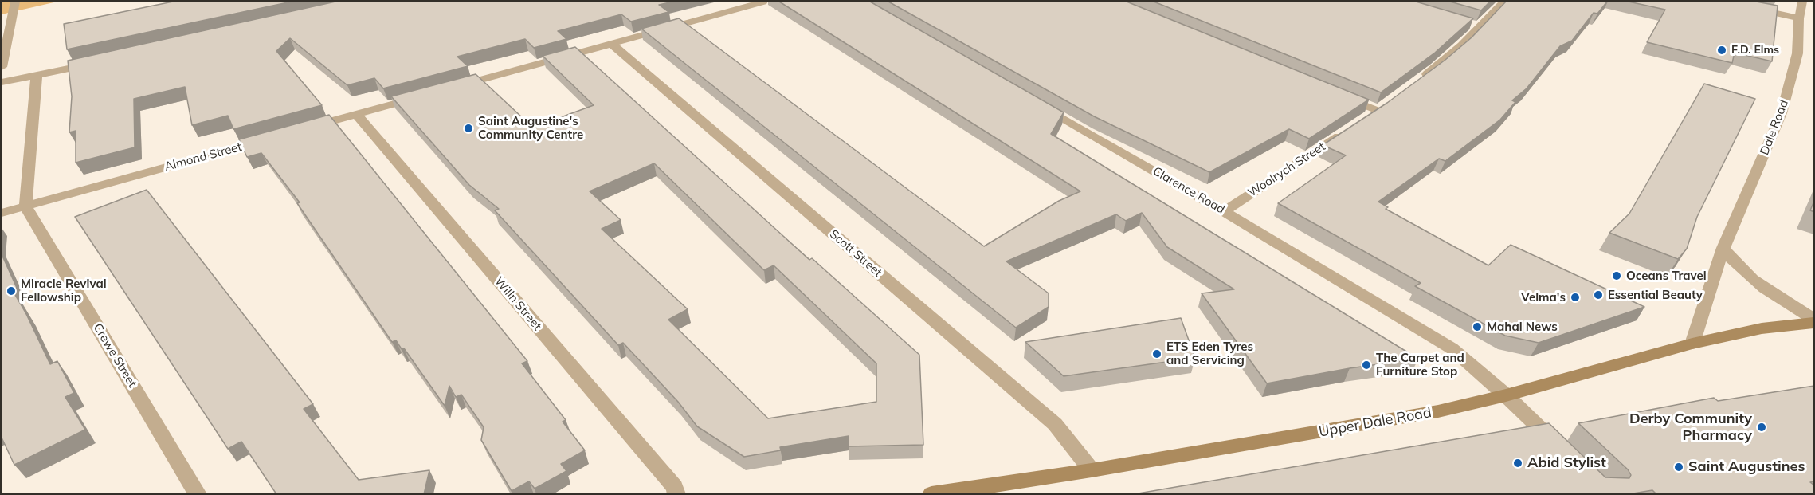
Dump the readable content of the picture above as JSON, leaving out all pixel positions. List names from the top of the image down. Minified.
{"streets":{"street":["Dale Road","Almond Street","Woolrych Street","Clarence Road","Scott Street","Willn Street","Crewe Street","Upper Dale Road"]},"crossings":[["Dale Road","Upper Dale Road"],["Almond Street","Crewe Street"],["Woolrych Street","Clarence Road"],["Clarence Road","Upper Dale Road"],["Scott Street","Upper Dale Road"]],"places":["F.D. Elms","Saint Augustine's Community Centre","Oceans Travel","Miracle Revival Fellowship","Essential Beauty","Velma's","Mahal News","ETS Eden Tyres and Servicing","The Carpet and Furniture Stop","Derby Community Pharmacy","Abid Stylist","Saint Augustines"]}
